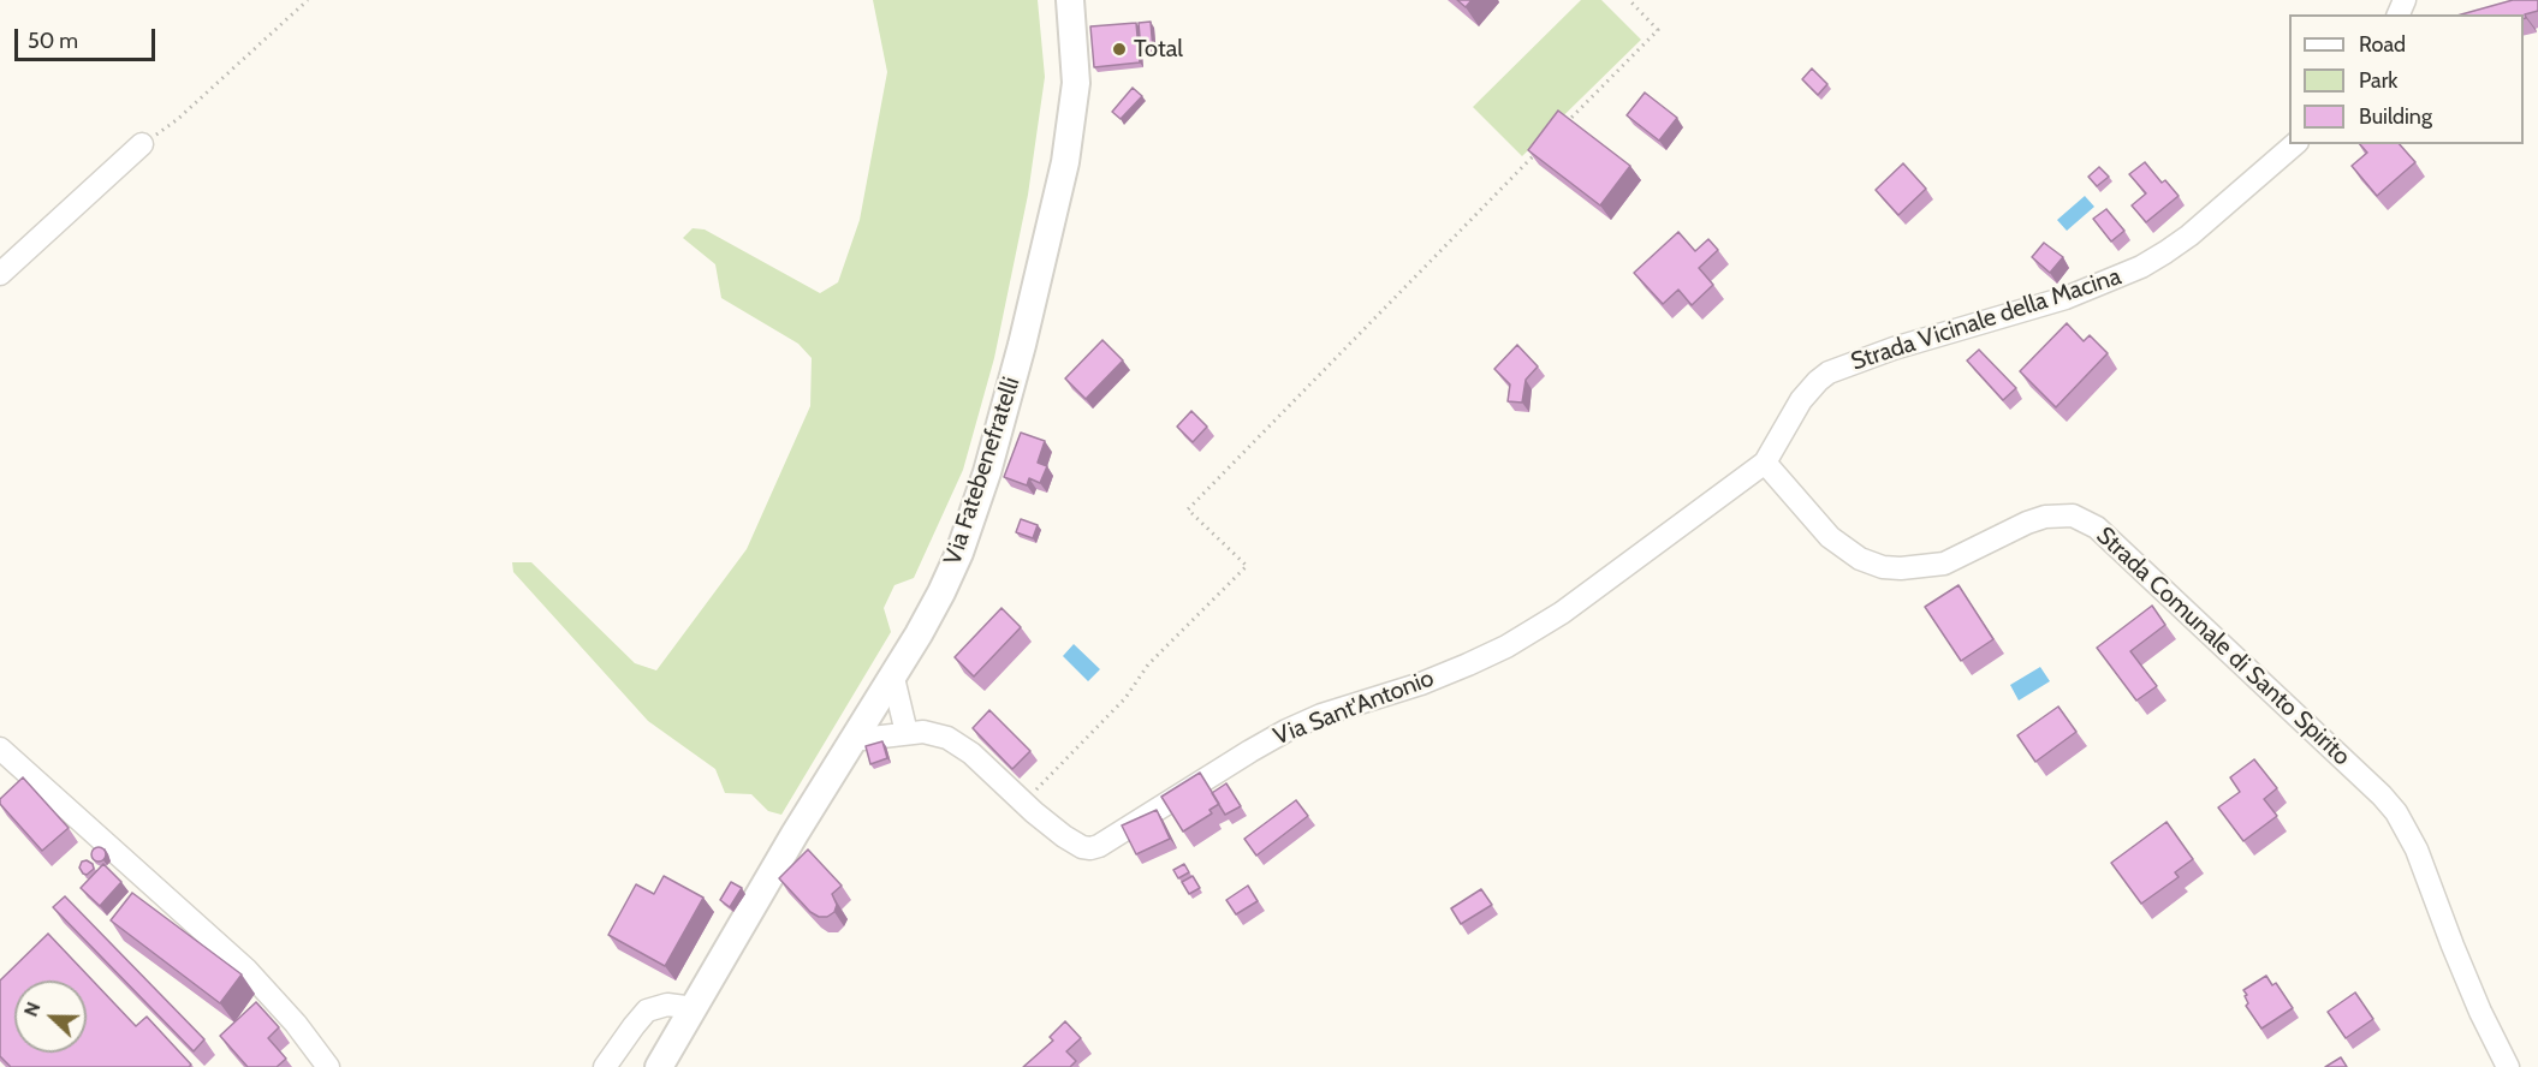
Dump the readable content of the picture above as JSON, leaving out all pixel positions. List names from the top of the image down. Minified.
{"streets":{"street":["Strada Vicinale della Macina","Via Fatebenefratelli","Strada Comunale di Santo Spirito","Via Sant'Antonio"]},"crossings":[["Strada Vicinale della Macina","Strada Comunale di Santo Spirito"],["Strada Vicinale della Macina","Via Sant'Antonio"],["Via Fatebenefratelli","Via Sant'Antonio"],["Strada Comunale di Santo Spirito","Via Sant'Antonio"]],"places":["Total"],"legend":["Road","Park","Building"],"scale_bar":"50 m","north":"left"}
